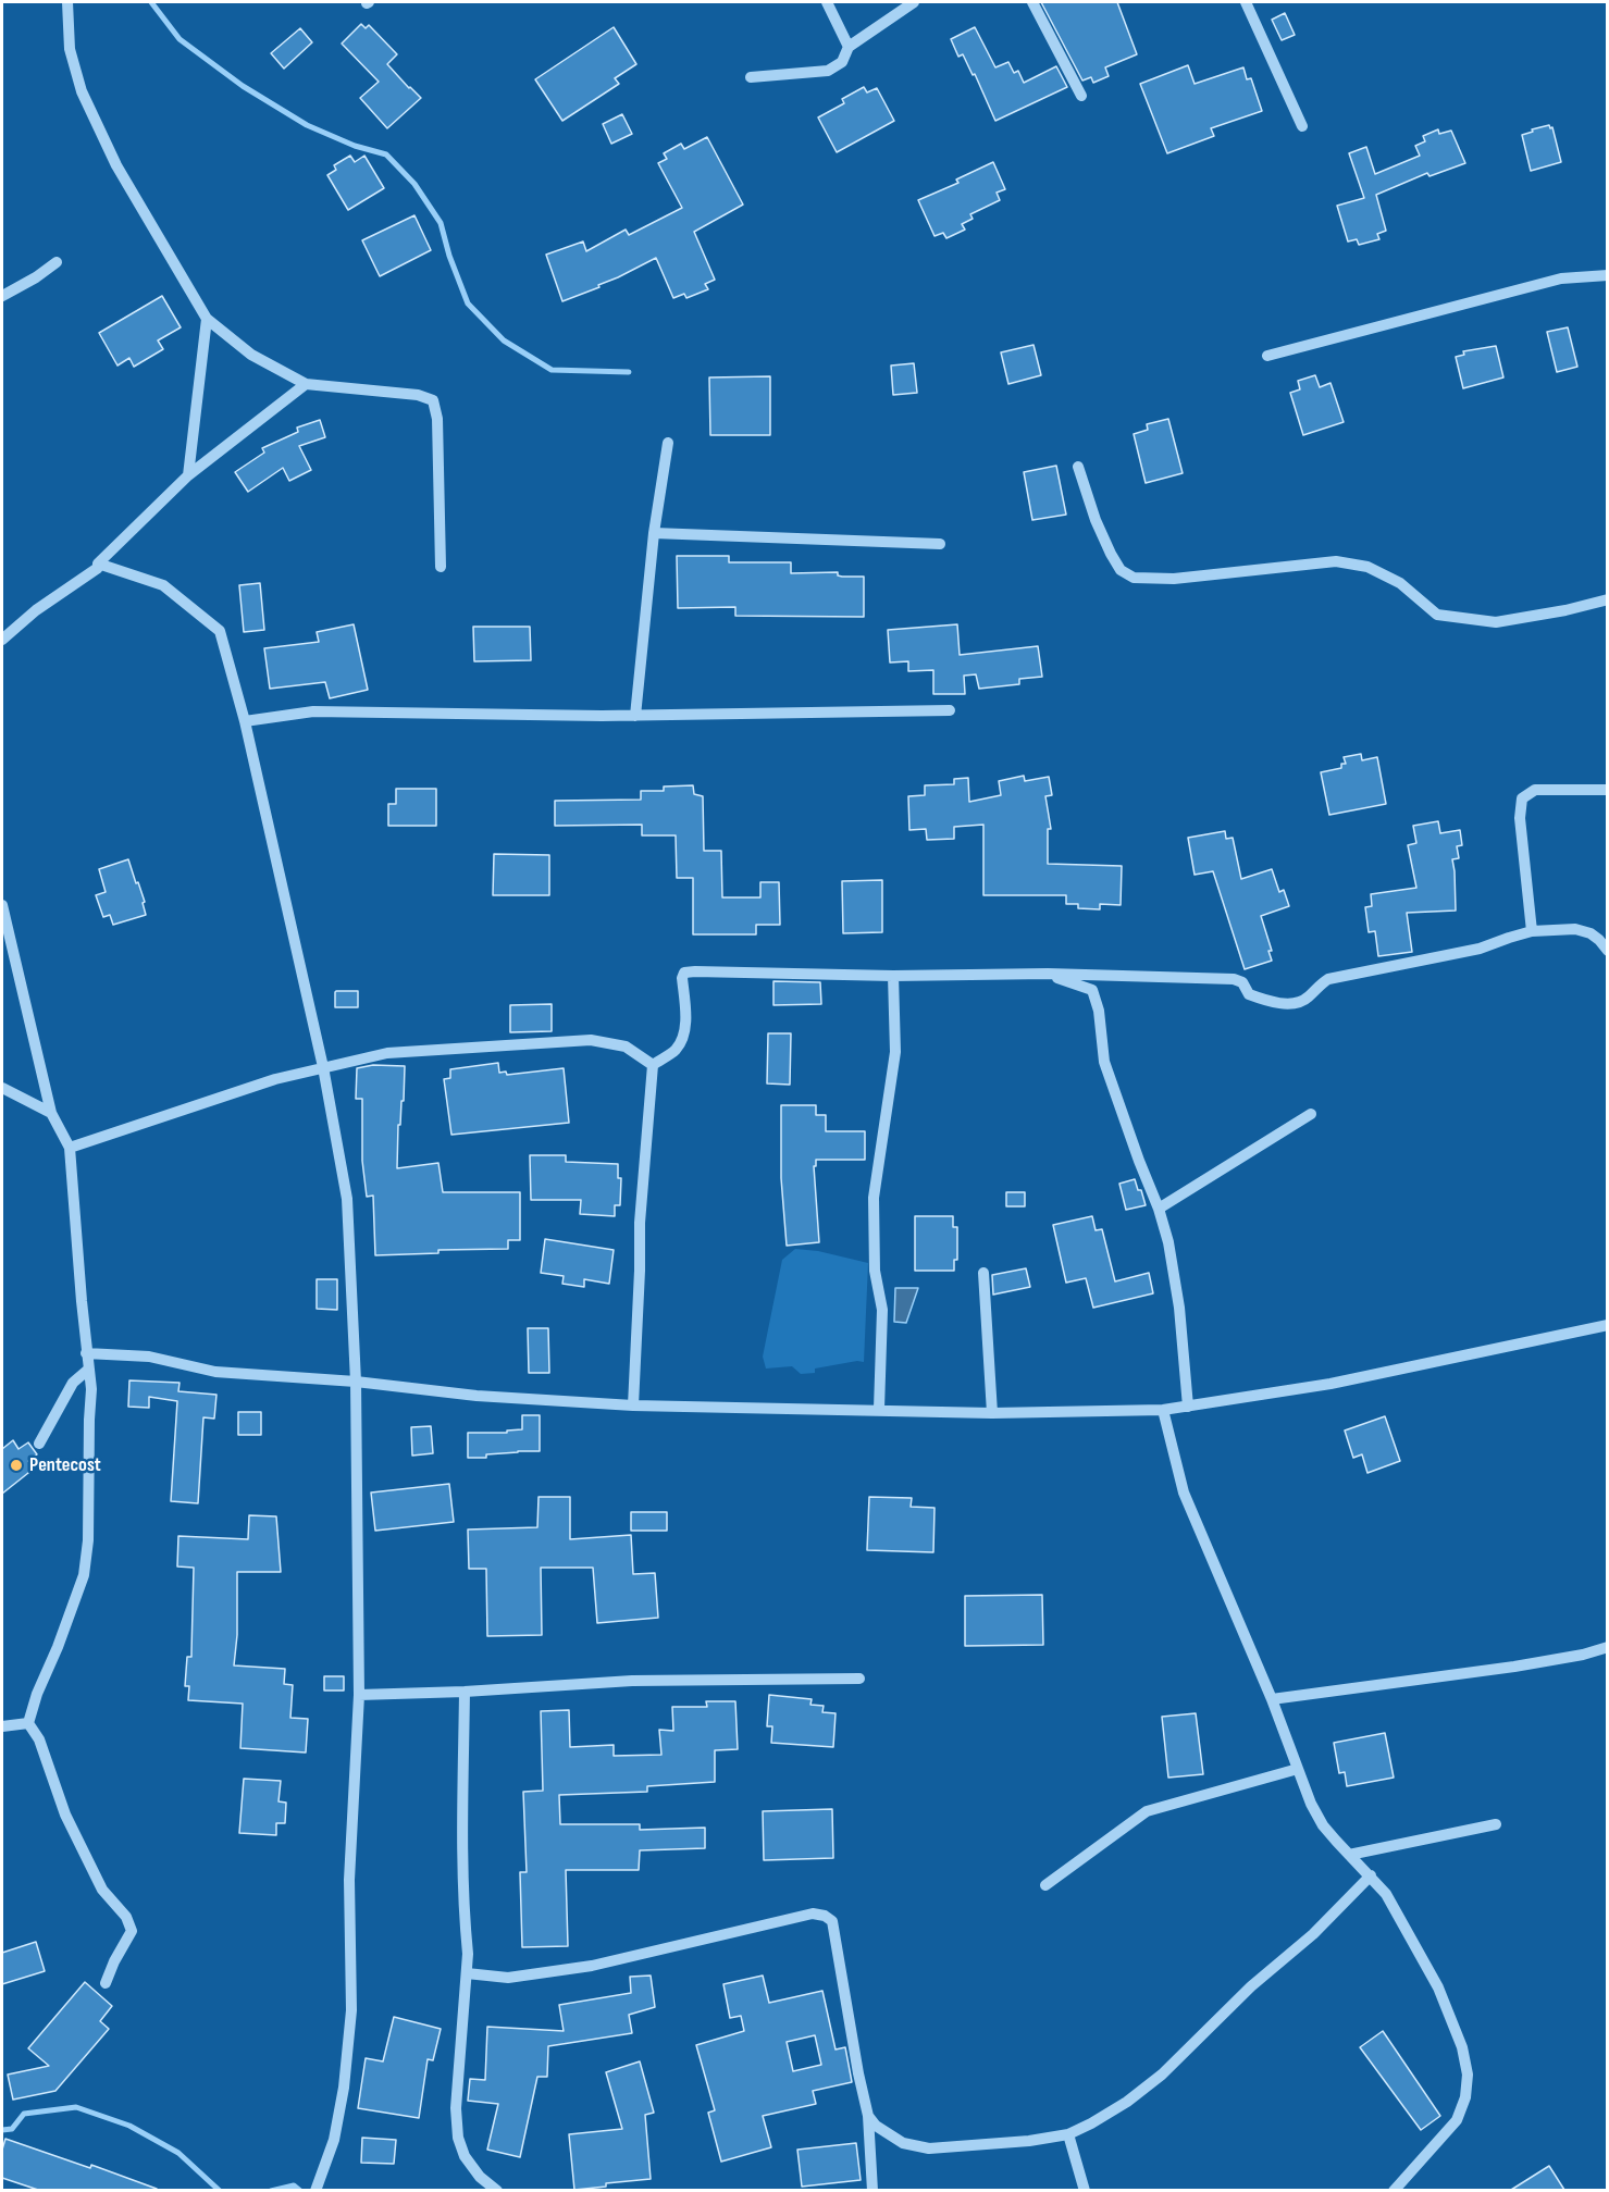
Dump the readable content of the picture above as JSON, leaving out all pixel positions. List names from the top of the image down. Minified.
{"places":["Pentecost"]}
